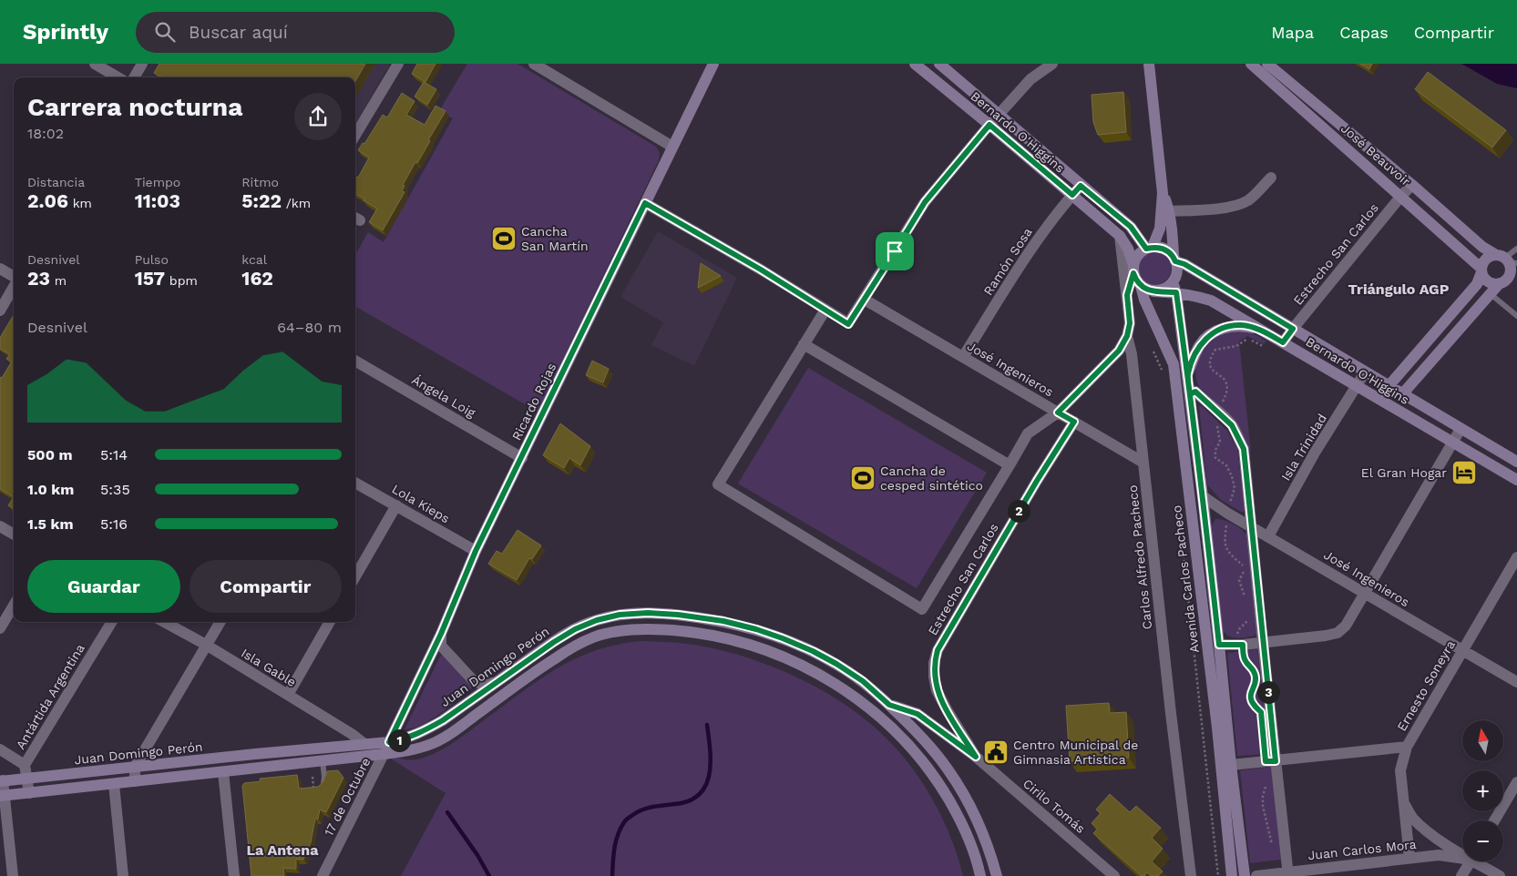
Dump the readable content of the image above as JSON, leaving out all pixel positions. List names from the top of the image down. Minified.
{"streets":{"main road":["Bernardo O'Higgins","José Beauvoir","Ricardo Rojas","Avenida Carlos Pacheco","Juan Domingo Perón"],"street":["Estrecho San Carlos","Ramón Sosa","José Ingenieros","Ángela Loig","Isla Trinidad","Lola Kieps","Carlos Alfredo Pacheco","Isla Gable","Ernesto Soneyra","Antártida Argentina","17 de Octubre","Cirilo Tomás","Juan Carlos Mora"]},"crossings":[["Bernardo O'Higgins","Estrecho San Carlos"],["Bernardo O'Higgins","Ramón Sosa"],["Bernardo O'Higgins","Isla Trinidad"],["Bernardo O'Higgins","Carlos Alfredo Pacheco"],["Bernardo O'Higgins","Avenida Carlos Pacheco"],["José Beauvoir","Estrecho San Carlos"],["Estrecho San Carlos","José Ingenieros"],["Estrecho San Carlos","Cirilo Tomás"],["Ramón Sosa","José Ingenieros"],["José Ingenieros","Isla Trinidad"],["José Ingenieros","Carlos Alfredo Pacheco"],["José Ingenieros","Avenida Carlos Pacheco"],["José Ingenieros","Ernesto Soneyra"],["Ángela Loig","Ricardo Rojas"],["Ricardo Rojas","Lola Kieps"],["Ricardo Rojas","Juan Domingo Perón"],["Ricardo Rojas","17 de Octubre"],["Avenida Carlos Pacheco","Ernesto Soneyra"],["Juan Domingo Perón","Isla Gable"],["Juan Domingo Perón","Antártida Argentina"]],"districts":["Triángulo AGP","La Antena"],"places":{"sports":["Cancha San Martín","Cancha de cesped sintético"],"hotel":["El Gran Hogar"],"public building":["Centro Municipal de Gimnasia Artistica"]},"north":"top","page":{"header":"Sprintly","search":"Buscar aquí","nav":["Mapa","Capas","Compartir"],"heading":["Carrera nocturna","18:02"],"stats":[["Distancia","2.06 km"],["Tiempo","11:03"],["Ritmo","5:22 /km"],["Desnivel","23 m"],["Pulso","157 bpm"],["kcal","162"]],"chart":["Desnivel","64–80 m"],"list":[{"name":"500 m","note":"5:14"},{"name":"1.0 km","note":"5:35"},{"name":"1.5 km","note":"5:16"}],"pins":["2","3","1"],"buttons":["Guardar","Compartir"],"map_buttons":["+","−"]}}
